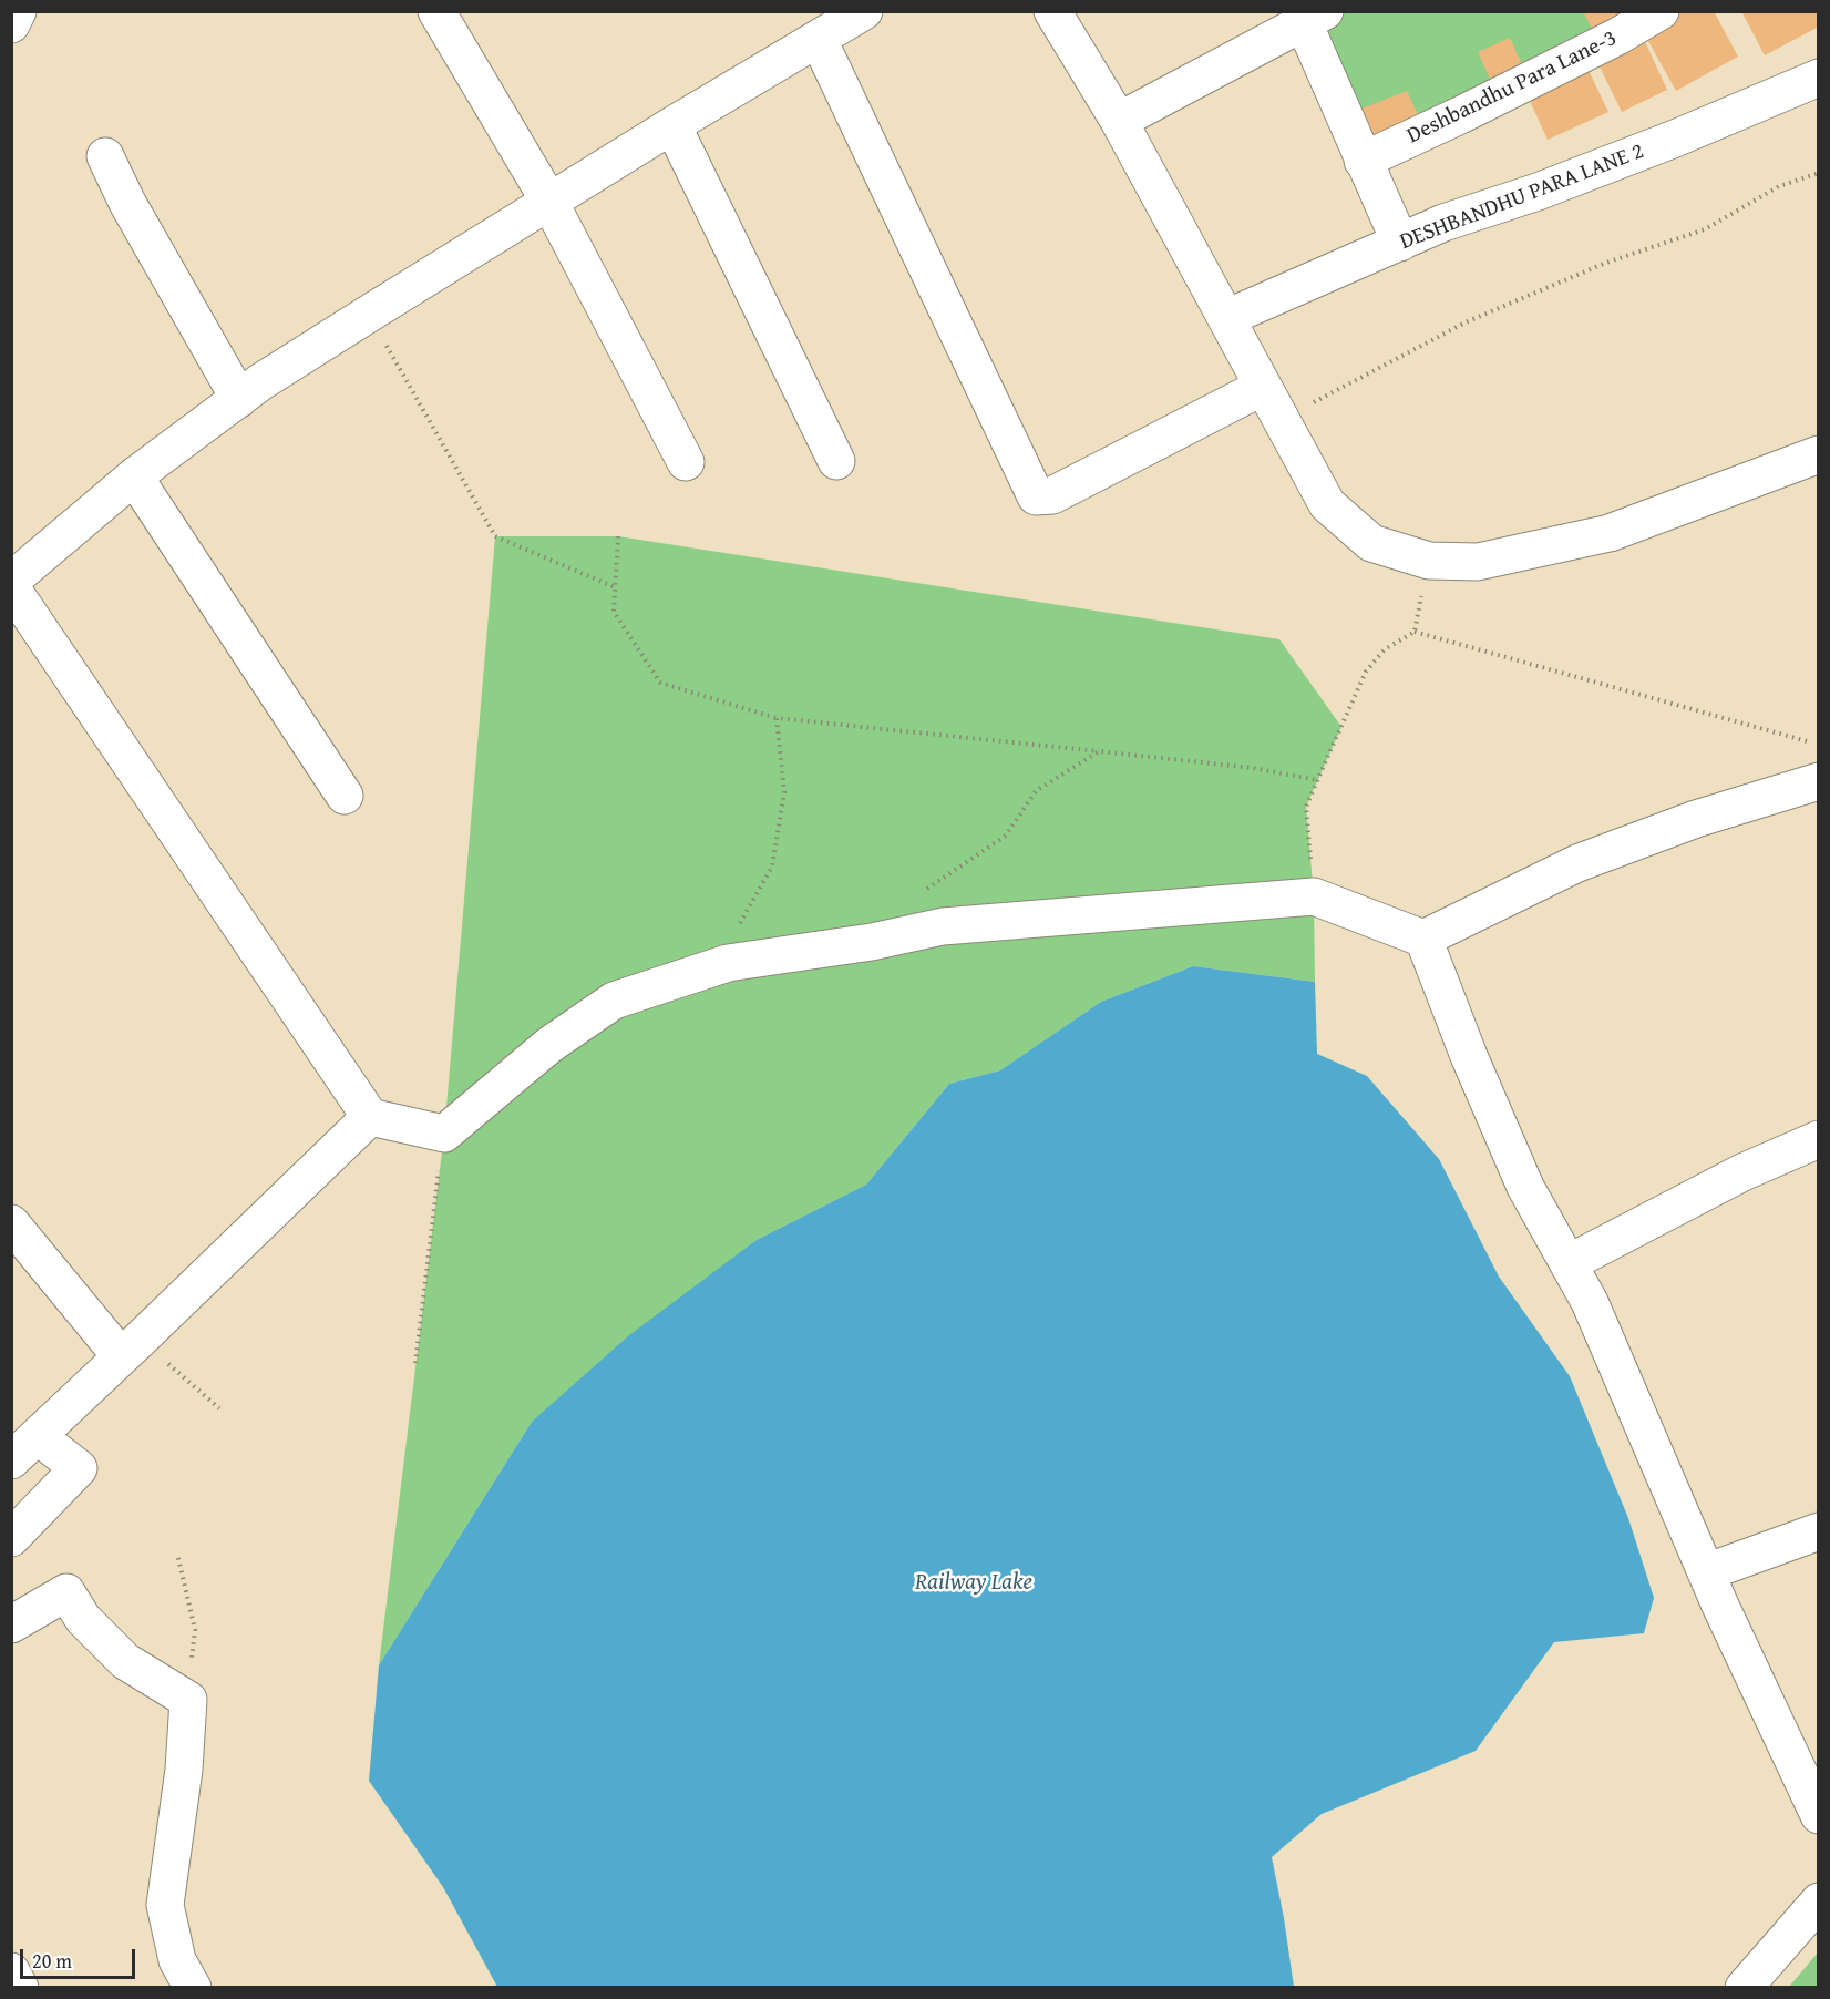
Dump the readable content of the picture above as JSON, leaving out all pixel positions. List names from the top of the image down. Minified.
{"streets":{"street":["Deshbandhu Para Lane-3","DESHBANDHU PARA LANE 2"]},"water":["Railway Lake"],"scale_bar":"20 m"}
